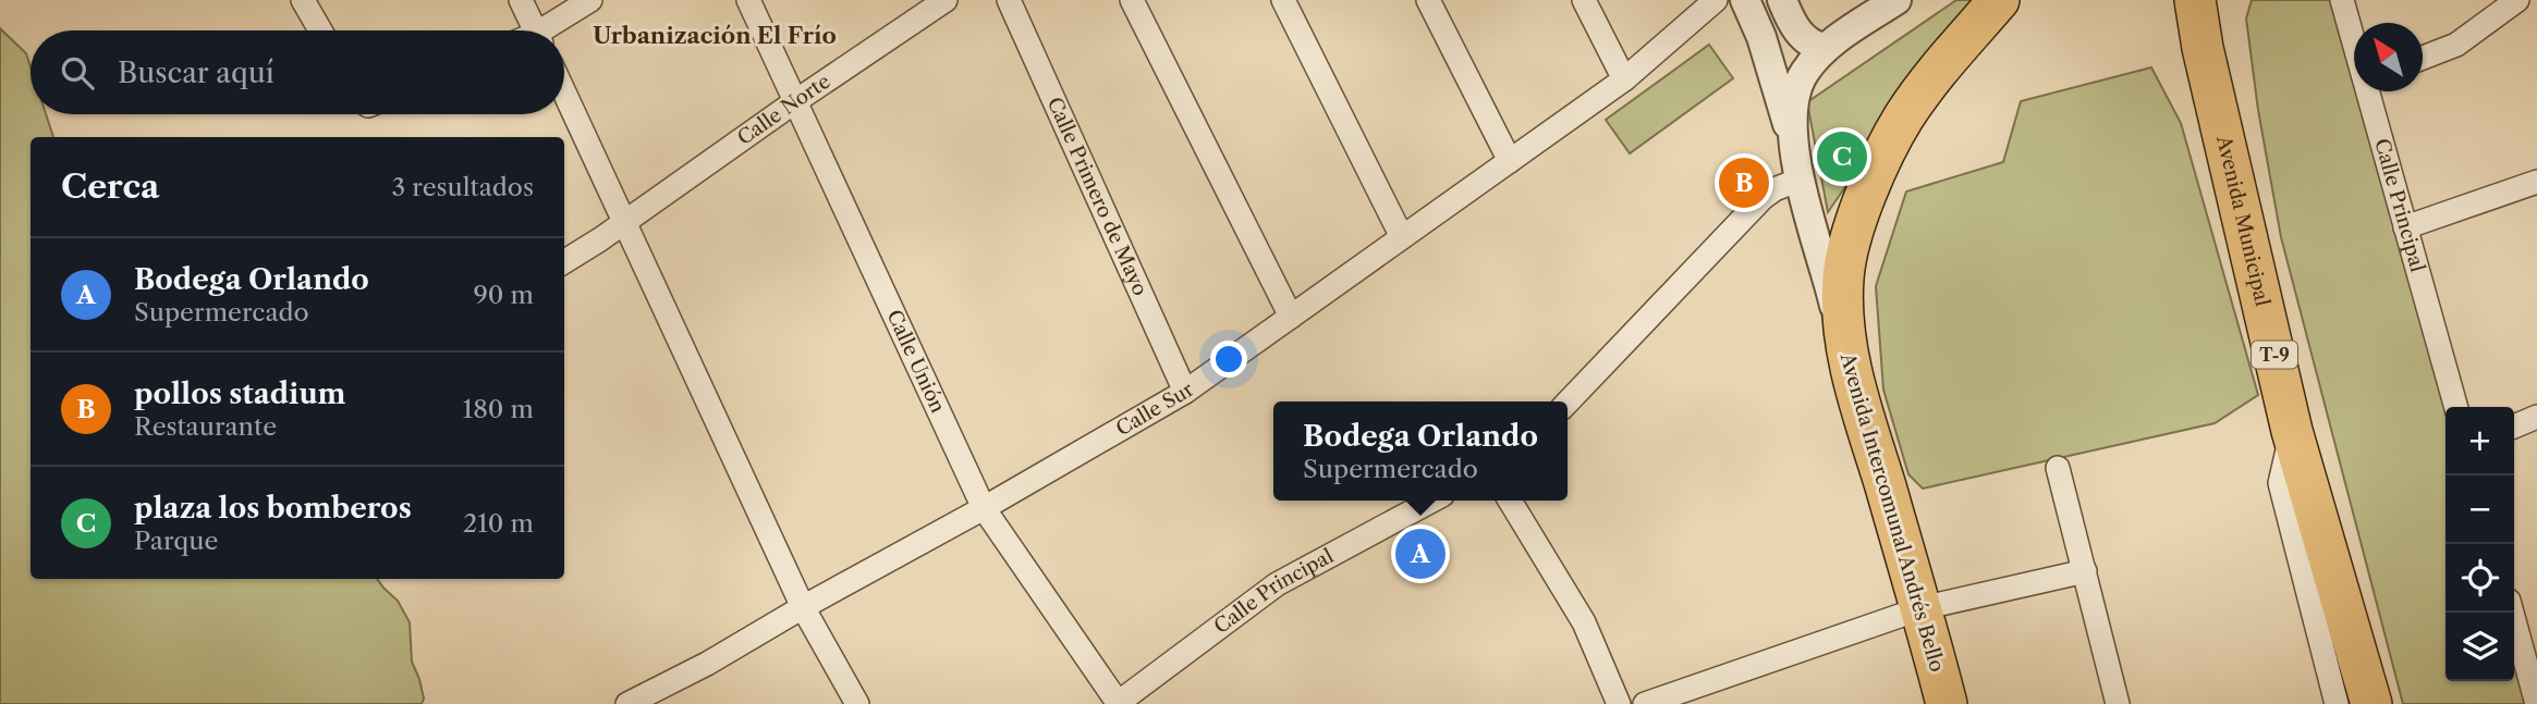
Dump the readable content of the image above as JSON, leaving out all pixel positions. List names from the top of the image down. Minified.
{"streets":{"highway":["Avenida Municipal","T-9","Avenida Intercomunal Andrés Bello"],"street":["Calle Norte","Calle Primero de Mayo","Calle Principal","Calle Unión","Calle Sur"]},"crossings":[["Calle Norte","Calle Unión"],["Calle Primero de Mayo","Calle Sur"],["Calle Principal","Calle Unión"],["Avenida Municipal","T-9"],["Calle Unión","Calle Sur"]],"districts":["Urbanización El Frío"],"north":"top left","page":{"search":"Buscar aquí","pins":["C","B","A"],"heading":["Cerca","3 resultados"],"list":[{"mark":"A","name":"Bodega Orlando","note":"Supermercado","value":"90 m"},{"mark":"B","name":"pollos stadium","note":"Restaurante","value":"180 m"},{"mark":"C","name":"plaza los bomberos","note":"Parque","value":"210 m"}],"popup":["Bodega Orlando","Supermercado"],"map_buttons":["+","−"]}}
